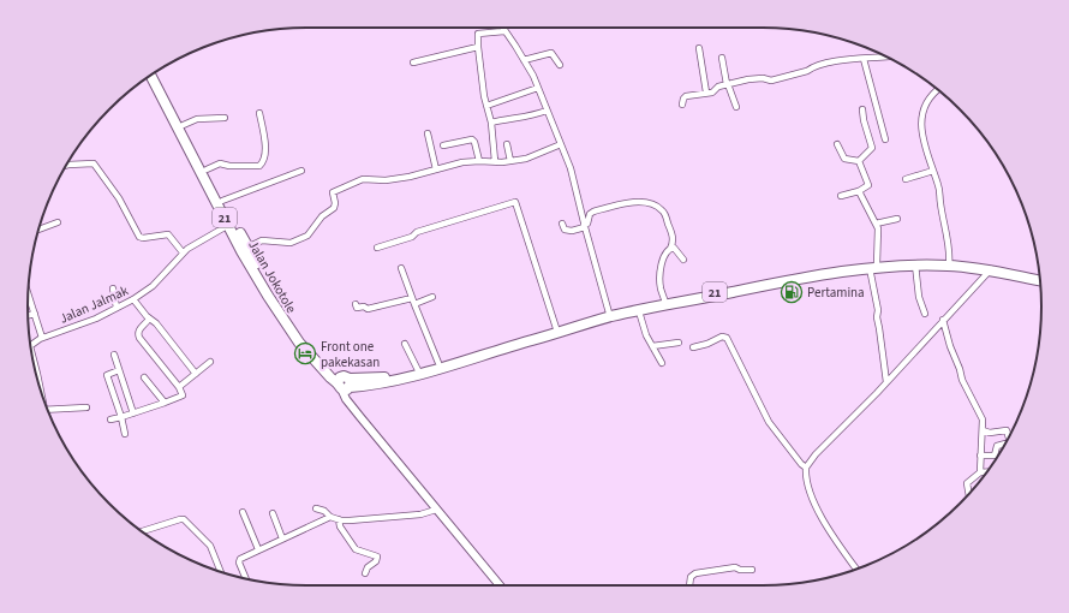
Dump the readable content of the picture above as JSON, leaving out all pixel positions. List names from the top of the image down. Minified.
{"streets":{"highway":["21","Jalan Jokotole"],"street":["Jalan Jalmak"]},"crossings":[["21","Jalan Jokotole"],["Jalan Jokotole","Jalan Jalmak"]],"places":{"fuel station":["Pertamina"],"hotel":["Front one pakekasan"]}}
